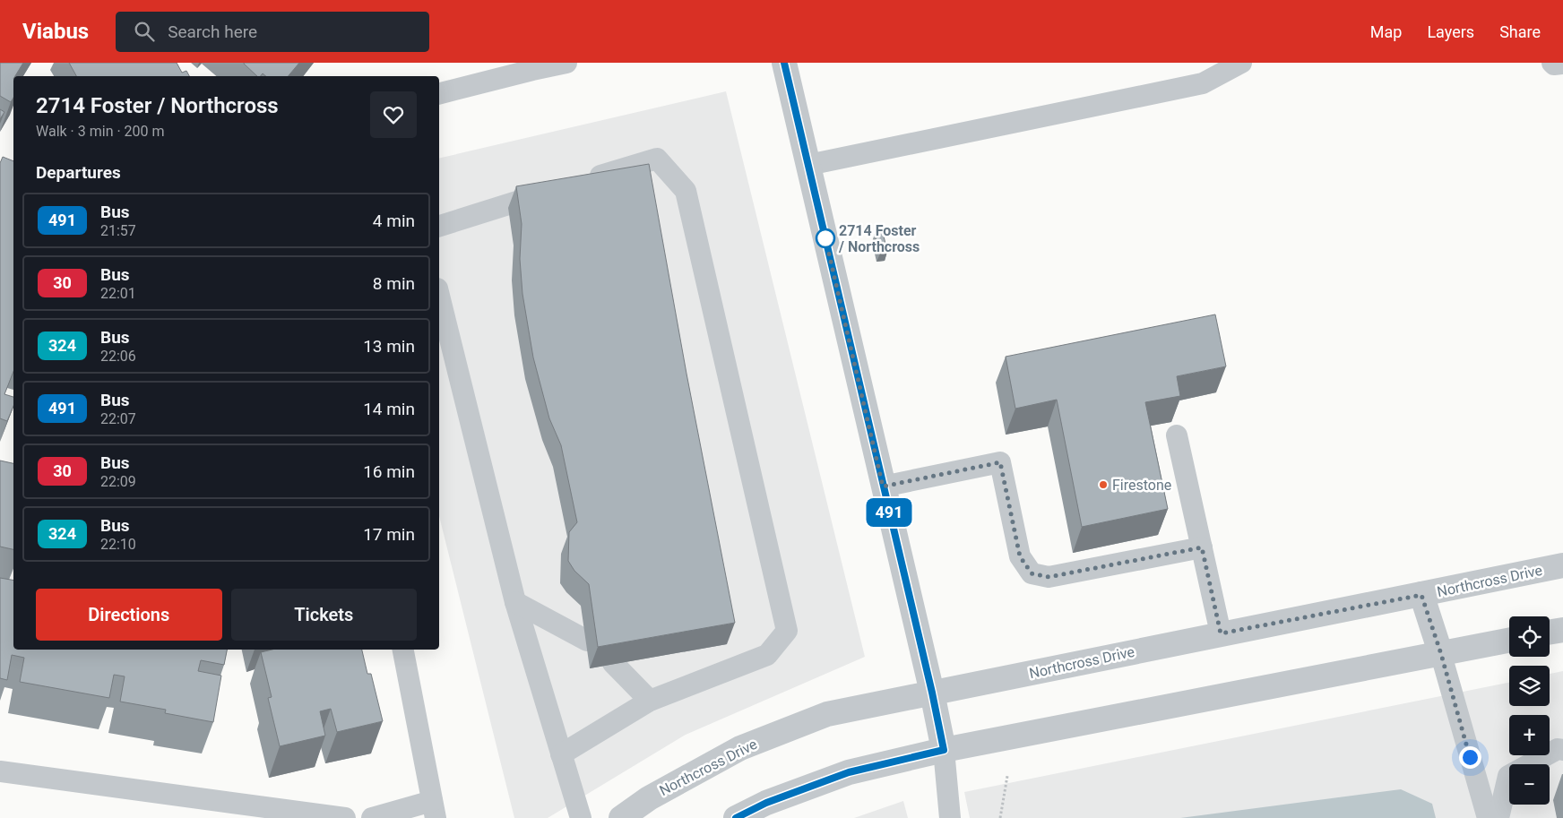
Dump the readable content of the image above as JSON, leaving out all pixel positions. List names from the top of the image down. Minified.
{"streets":{"street":["Northcross Drive"]},"places":["2714 Foster / Northcross","Firestone"],"lines":["bus line 491"],"page":{"header":"Viabus","search":"Search here","nav":["Map","Layers","Share"],"on_map":"491","heading":[["2714 Foster / Northcross","Walk · 3 min · 200 m"],"Departures"],"list":[{"mark":"491","name":"Bus","note":"21:57","value":"4 min"},{"mark":"30","name":"Bus","note":"22:01","value":"8 min"},{"mark":"324","name":"Bus","note":"22:06","value":"13 min"},{"mark":"491","name":"Bus","note":"22:07","value":"14 min"},{"mark":"30","name":"Bus","note":"22:09","value":"16 min"},{"mark":"324","name":"Bus","note":"22:10","value":"17 min"}],"buttons":["Directions","Tickets"],"map_buttons":["+","−"]}}
